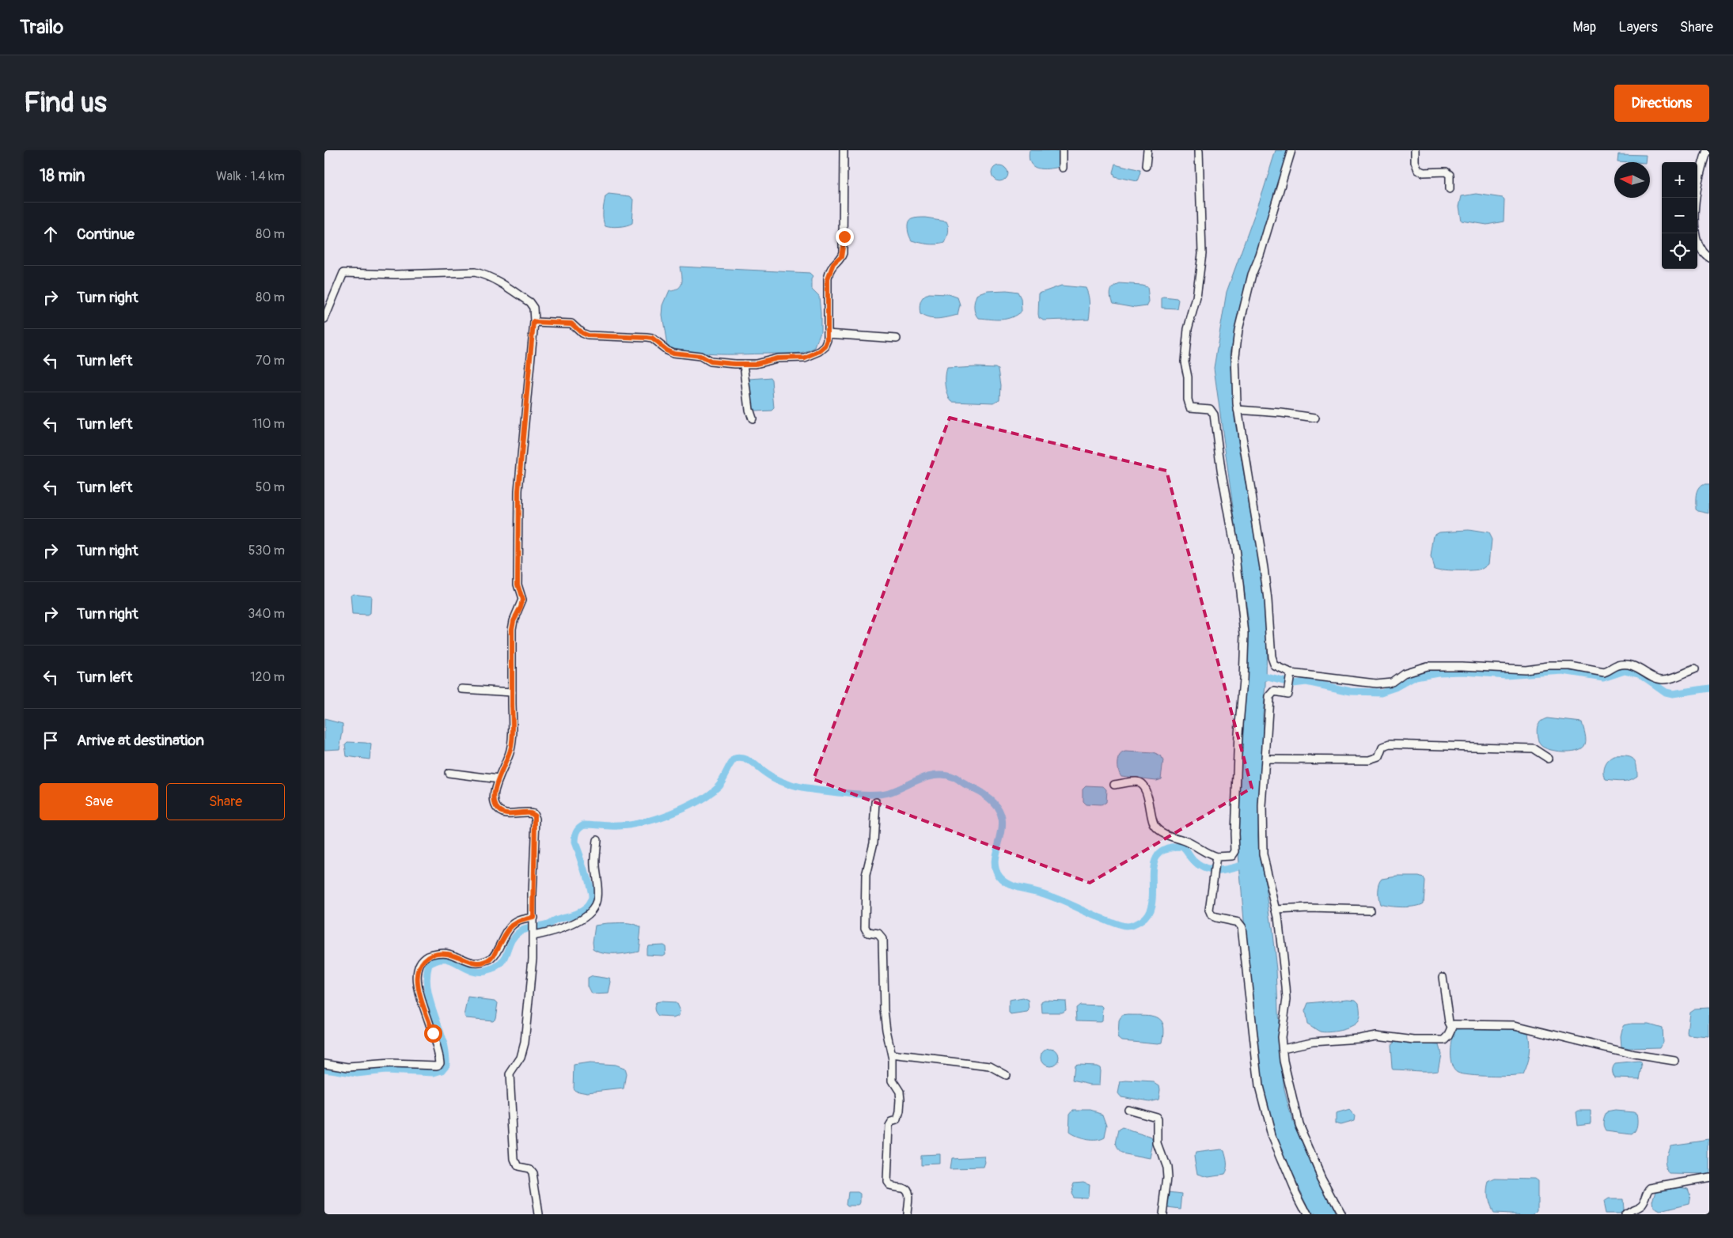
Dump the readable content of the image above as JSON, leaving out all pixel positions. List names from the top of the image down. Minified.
{"north":"left","page":{"header":"Trailo","nav":["Map","Layers","Share"],"buttons":["Directions",["Save","Share"]],"title":"Find us","heading":["18 min","Walk · 1.4 km"],"map_buttons":["+","−"],"list":[["Continue","80 m"],["Turn right","80 m"],["Turn left","70 m"],["Turn left","110 m"],["Turn left","50 m"],["Turn right","530 m"],["Turn right","340 m"],["Turn left","120 m"],"Arrive at destination"]}}
